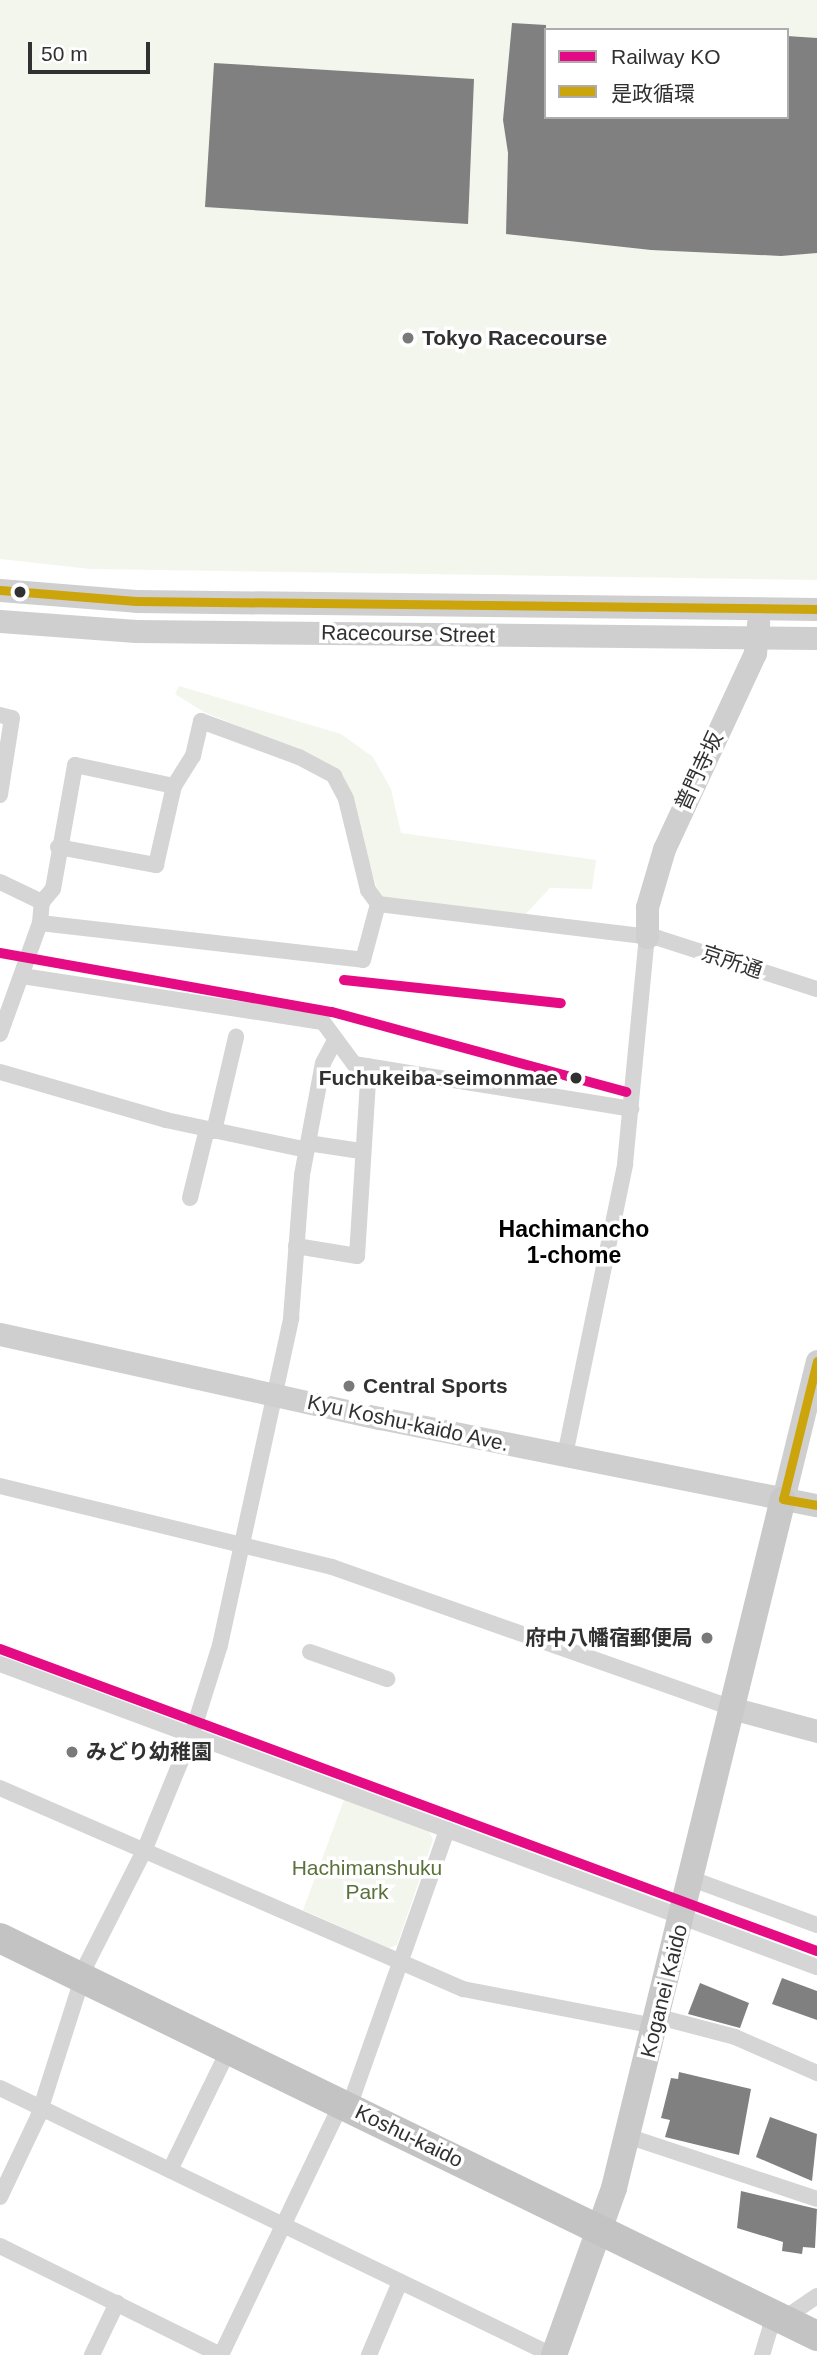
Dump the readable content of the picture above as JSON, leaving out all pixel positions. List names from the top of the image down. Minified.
{"streets":{"highway":["Koshu-kaido"],"main road":["Koganei Kaido"],"street":["Racecourse Street","普門寺坂","京所通","Kyu Koshu-kaido Ave."]},"crossings":[["Racecourse Street","普門寺坂"],["普門寺坂","京所通"],["Kyu Koshu-kaido Ave.","Koganei Kaido"],["Koganei Kaido","Koshu-kaido"]],"districts":["Hachimancho 1-chome"],"parks":["Hachimanshuku Park"],"places":["Tokyo Racecourse","Fuchukeiba-seimonmae","Central Sports","府中八幡宿郵便局","みどり幼稚園"],"lines":["transit line 是政循環","rail line KO"],"legend":["Railway KO","是政循環"],"scale_bar":"50 m"}
